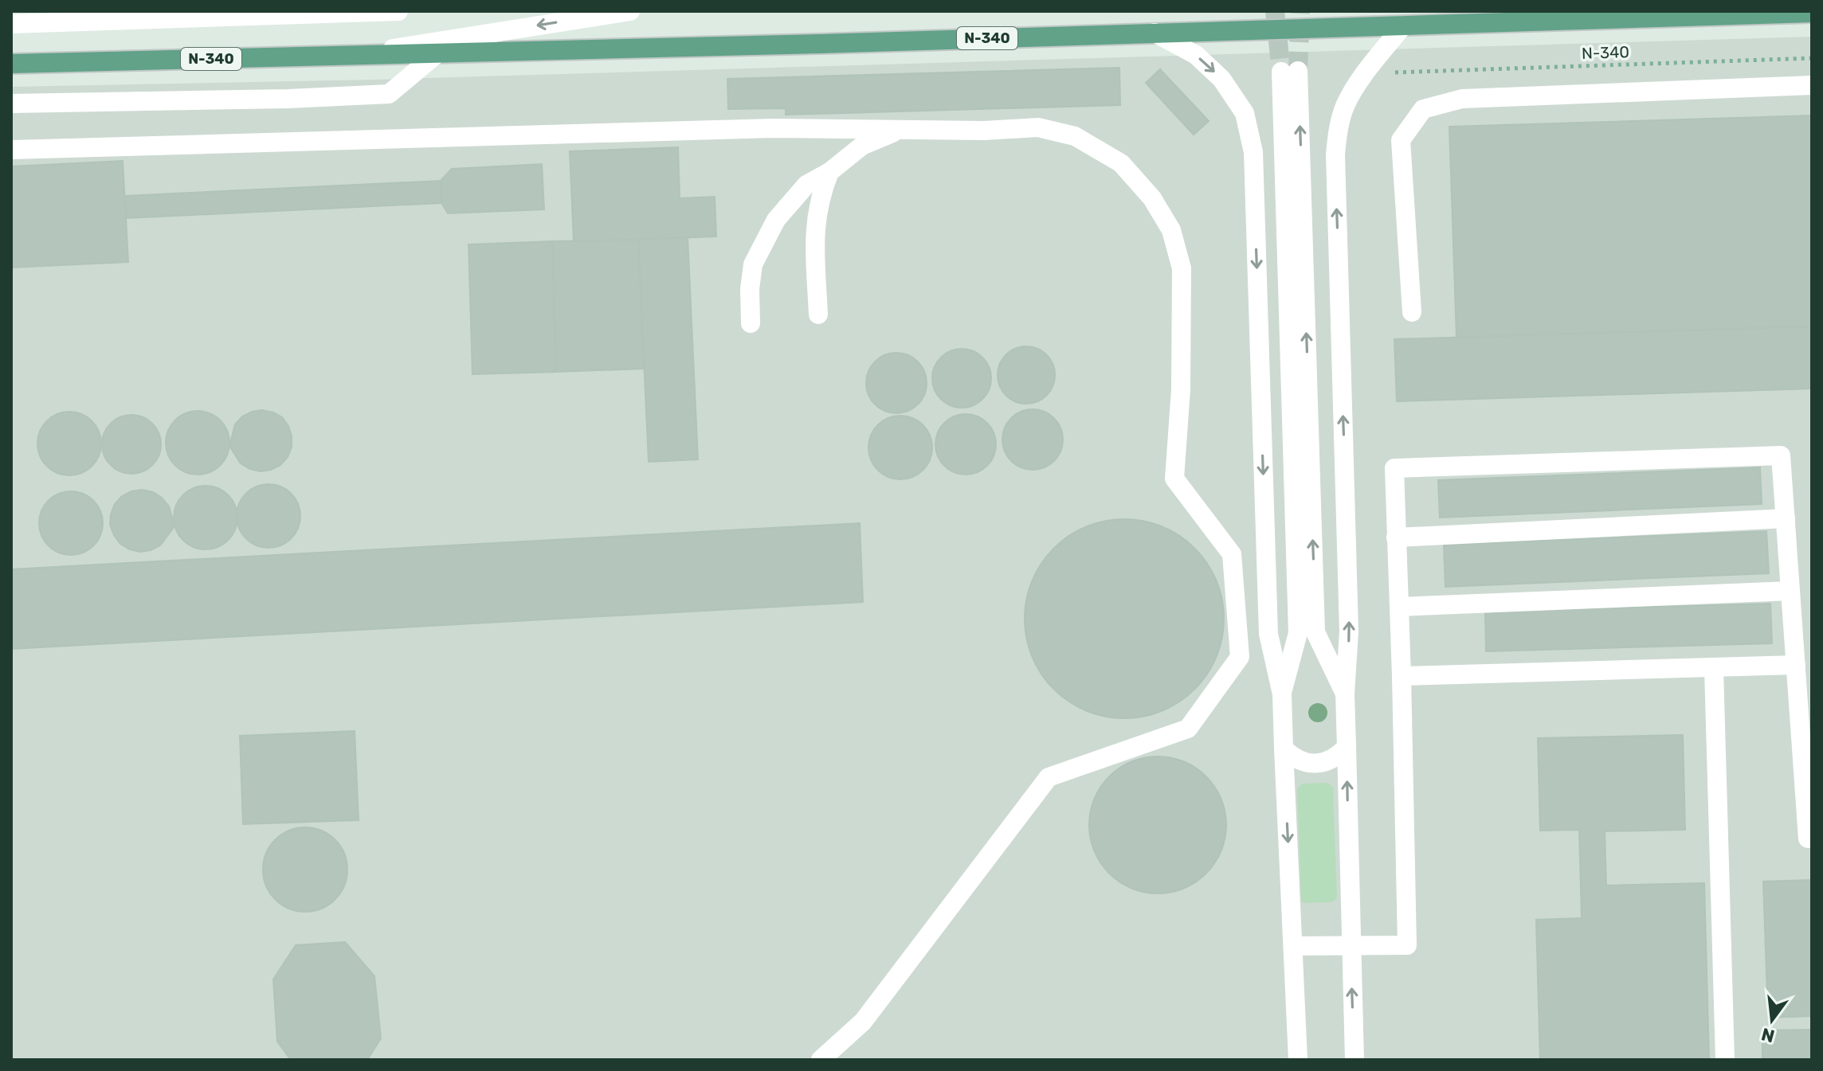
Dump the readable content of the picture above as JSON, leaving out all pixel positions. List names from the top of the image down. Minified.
{"streets":{"main road":["N-340"]},"north":"bottom"}
